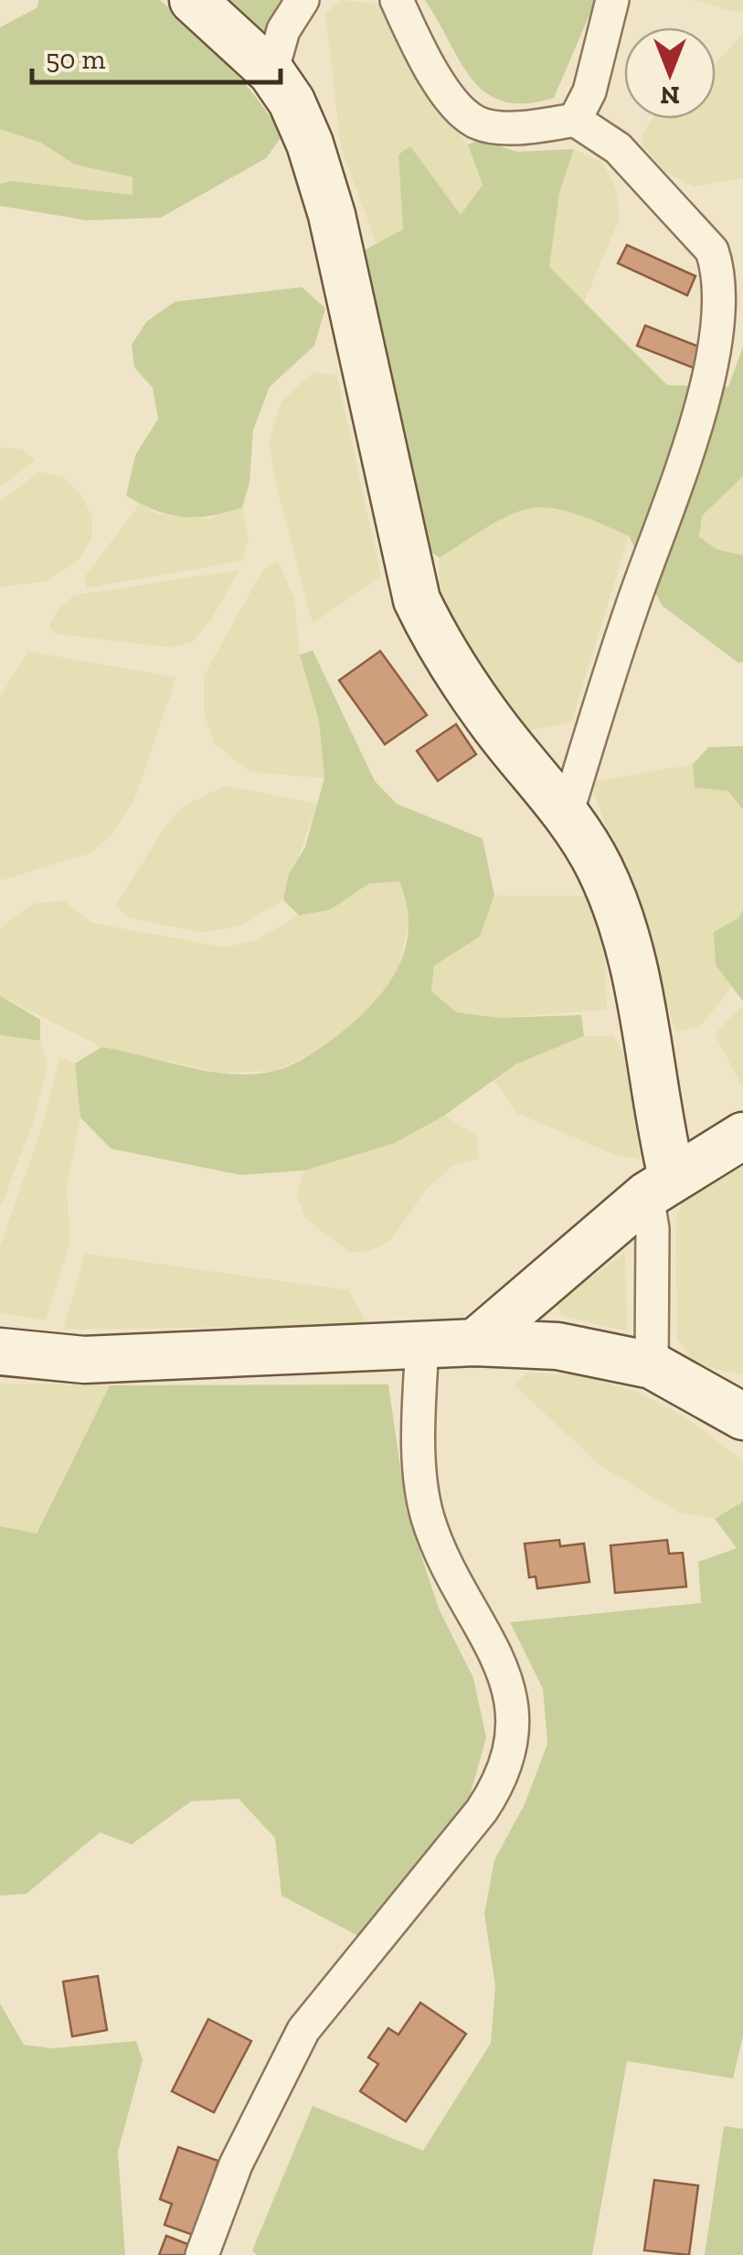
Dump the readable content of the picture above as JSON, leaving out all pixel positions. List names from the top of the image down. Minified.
{"scale_bar":"50 m","north":"bottom"}
